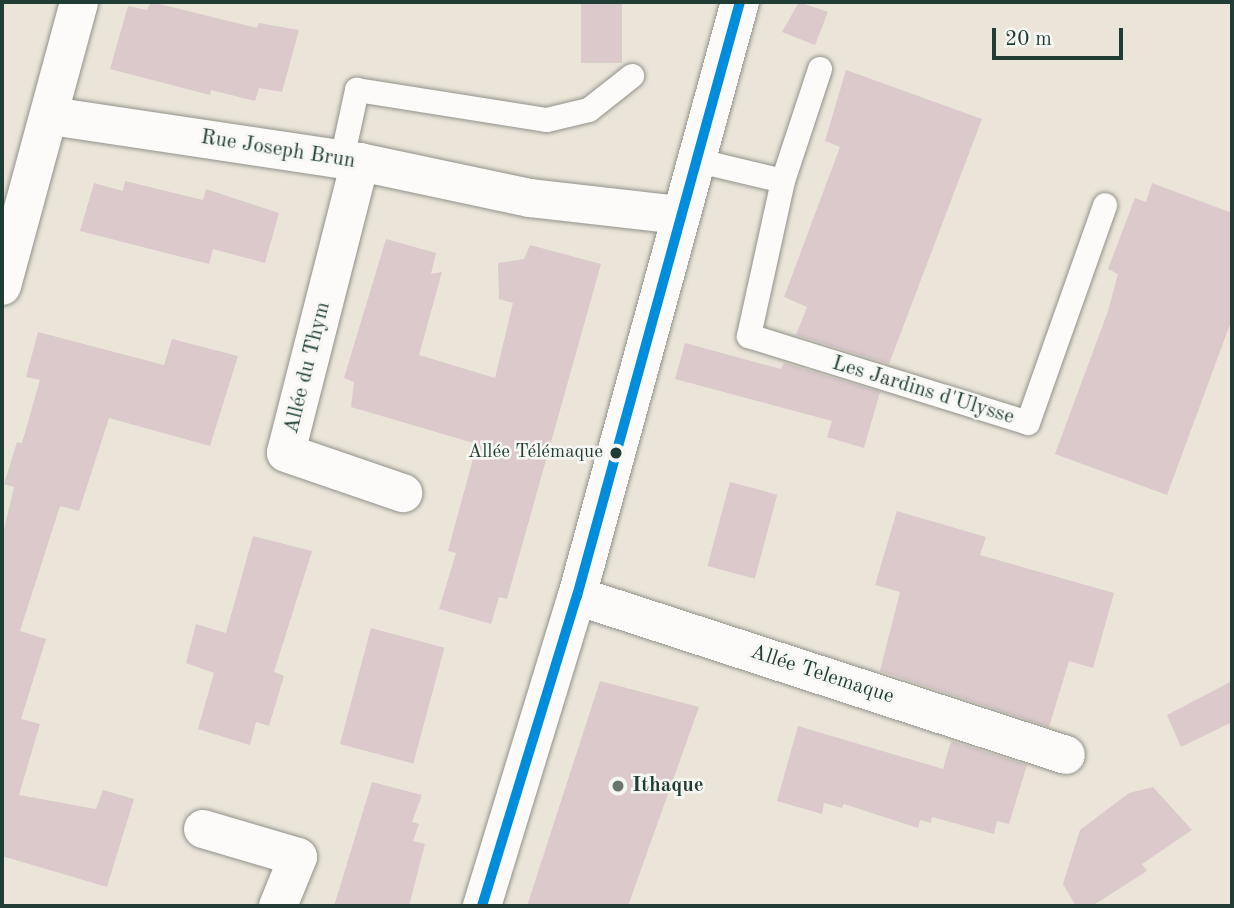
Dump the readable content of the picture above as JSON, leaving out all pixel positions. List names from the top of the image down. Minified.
{"streets":{"street":["Rue Joseph Brun","Allée du Thym","Allée Telemaque"],"lane":["Les Jardins d'Ulysse"]},"crossings":[["Rue Joseph Brun","Allée du Thym"]],"places":["Allée Télémaque","Ithaque"],"scale_bar":"20 m"}
